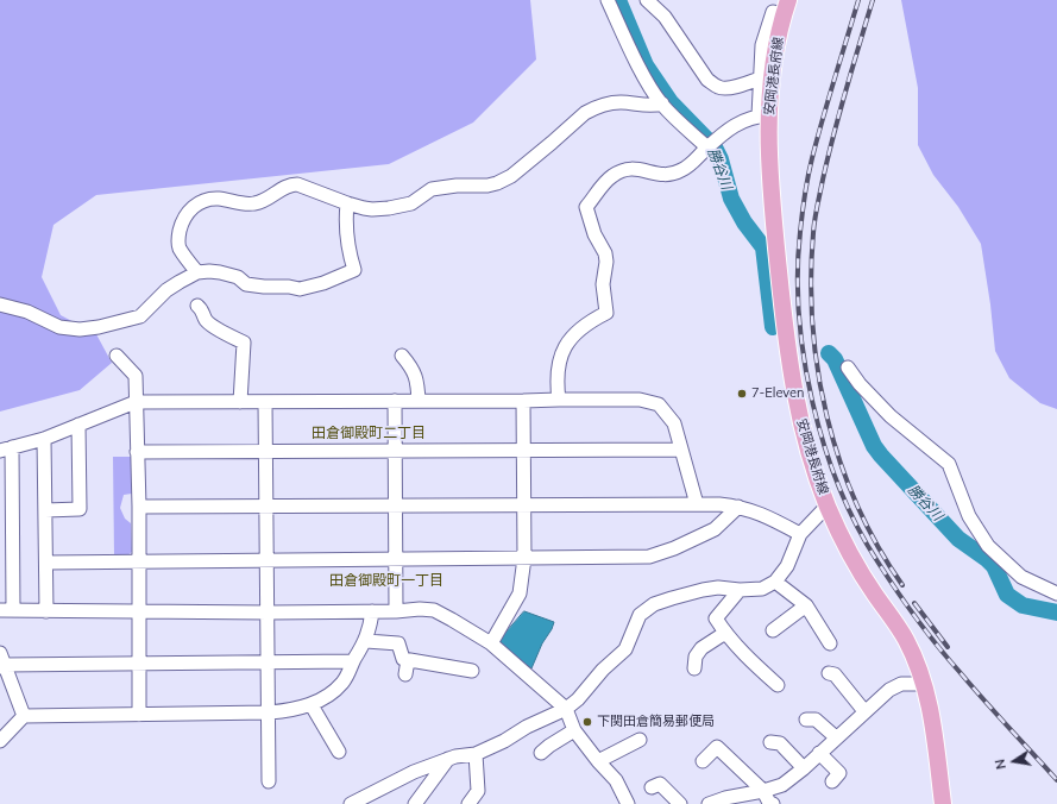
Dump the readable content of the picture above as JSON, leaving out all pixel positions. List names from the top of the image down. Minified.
{"streets":{"main road":["安岡港長府線"]},"districts":["田倉御殿町二丁目","田倉御殿町一丁目"],"water":["勝谷川"],"places":["7-Eleven","下関田倉簡易郵便局"],"north":"left"}
